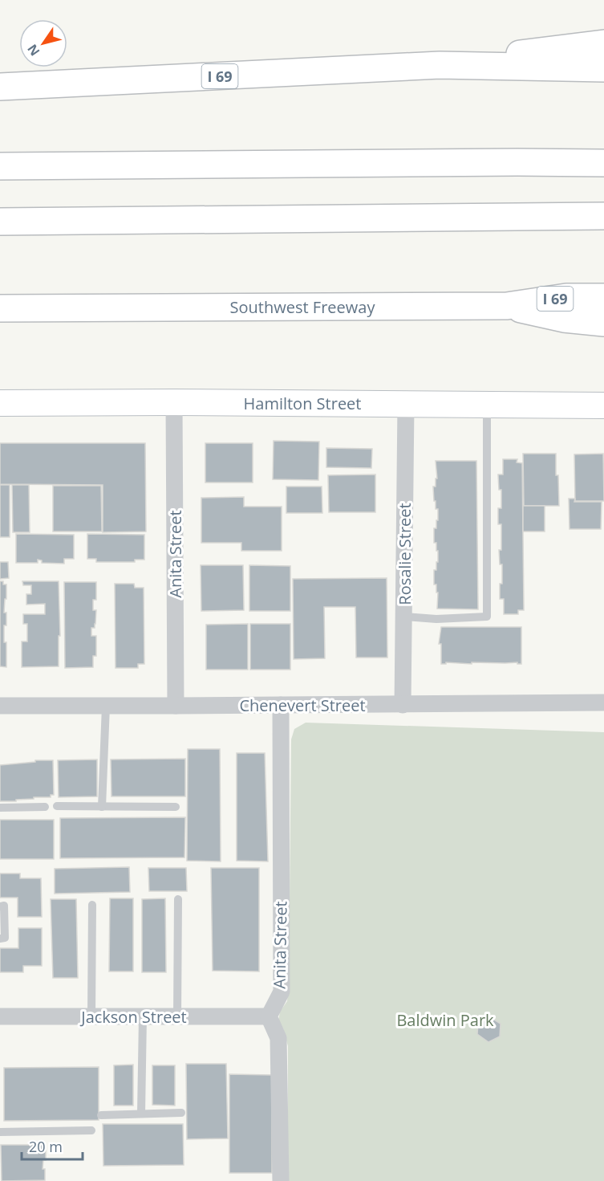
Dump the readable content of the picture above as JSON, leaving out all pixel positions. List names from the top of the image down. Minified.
{"streets":{"highway":["I 69","Southwest Freeway"],"street":["Hamilton Street","Anita Street","Rosalie Street","Chenevert Street","Jackson Street"]},"crossings":[["Hamilton Street","Anita Street"],["Hamilton Street","Rosalie Street"],["Anita Street","Chenevert Street"],["Anita Street","Jackson Street"],["Rosalie Street","Chenevert Street"]],"parks":["Baldwin Park"],"scale_bar":"20 m","north":"bottom left"}
